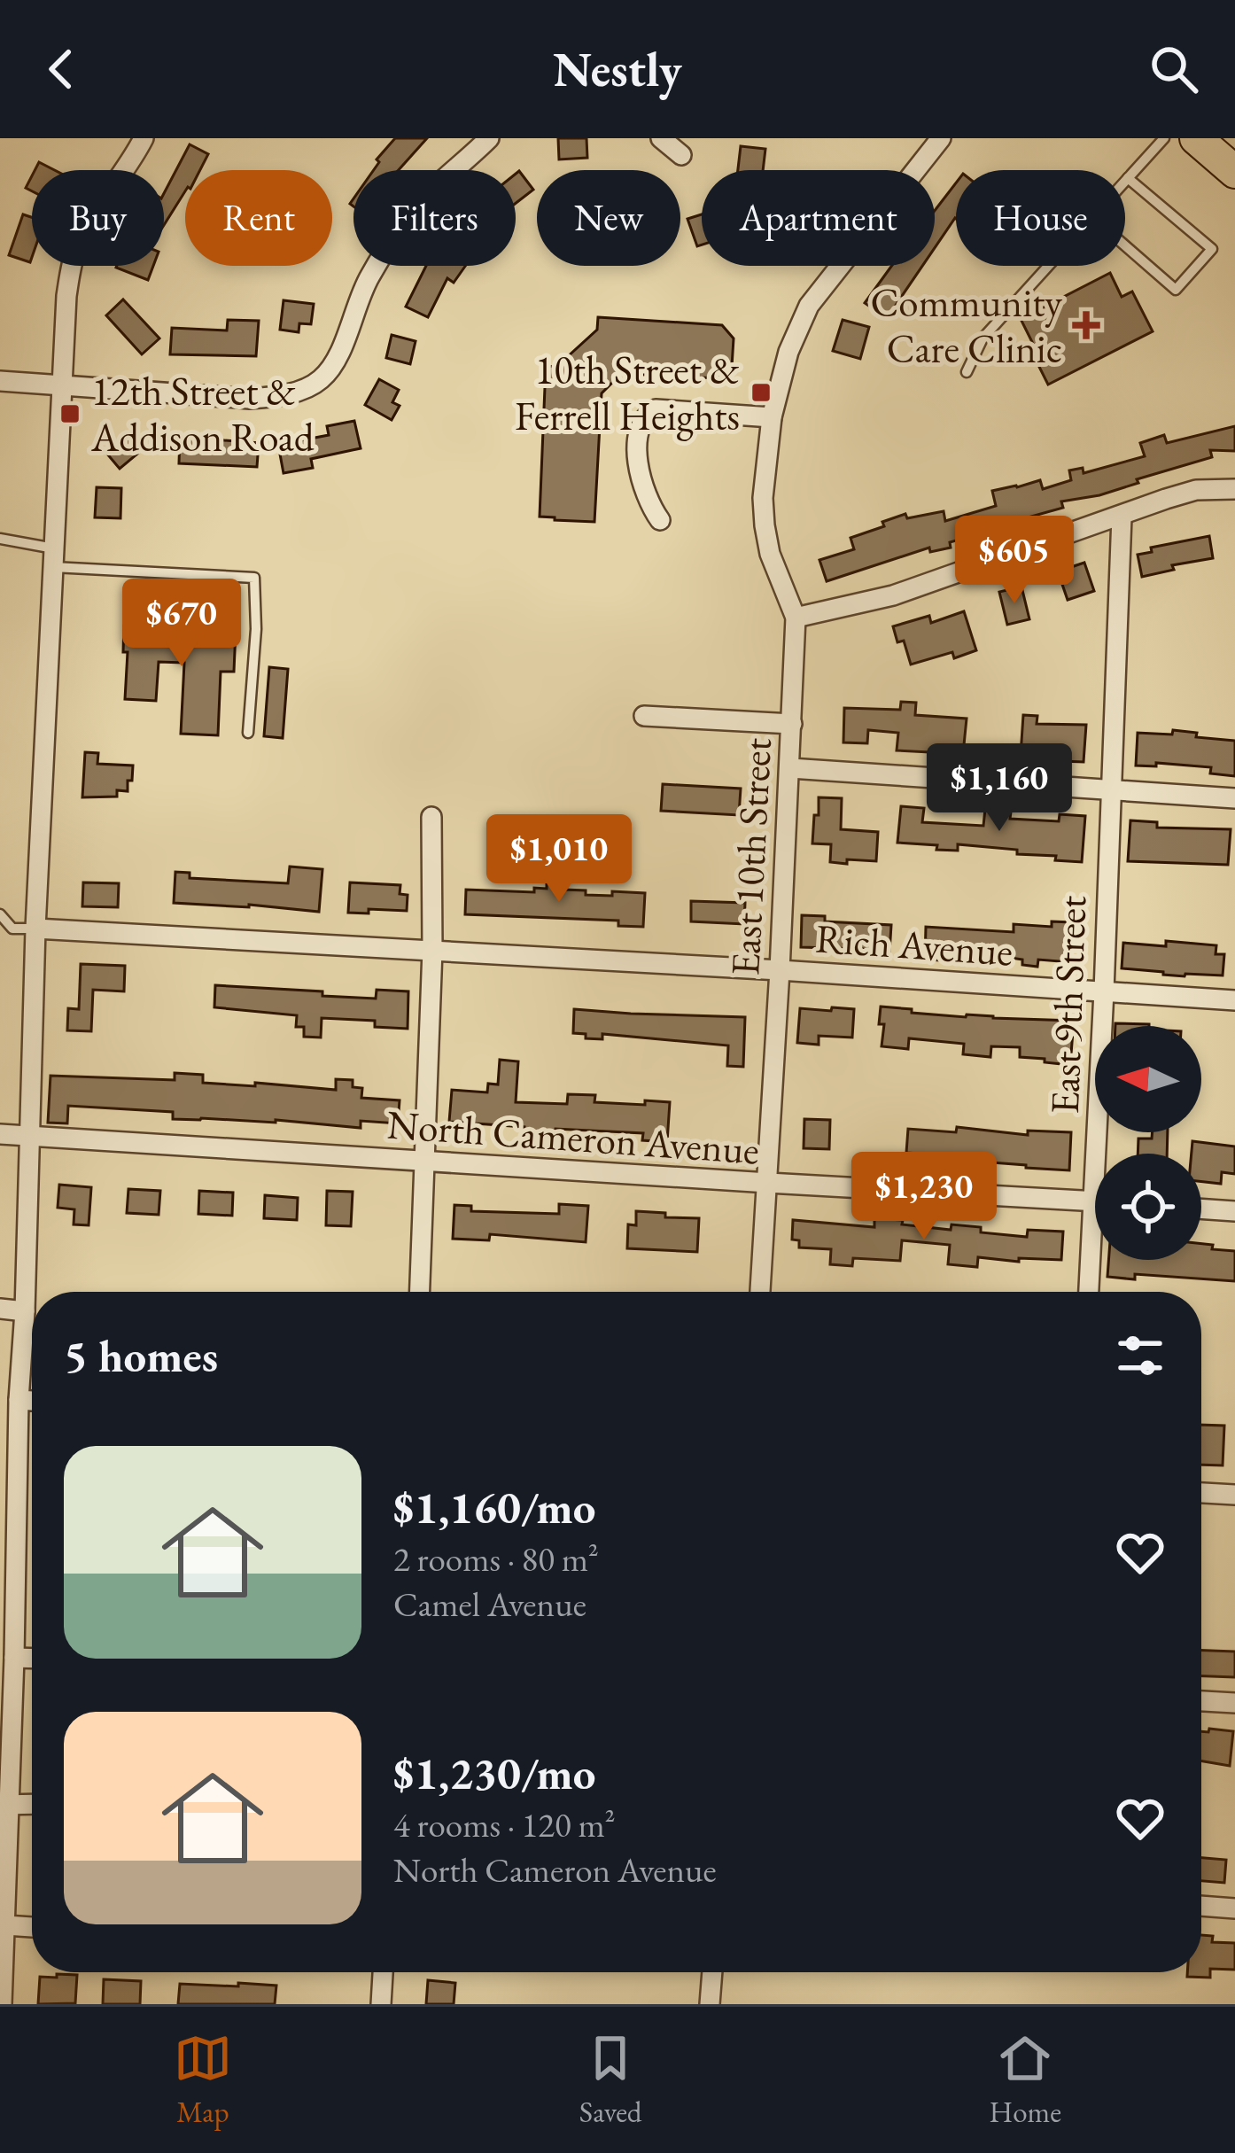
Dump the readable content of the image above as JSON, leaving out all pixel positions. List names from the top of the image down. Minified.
{"streets":{"street":["East 10th Street","Rich Avenue","East 9th Street","North Cameron Avenue"]},"crossings":[["East 10th Street","Rich Avenue"],["East 10th Street","North Cameron Avenue"],["Rich Avenue","East 9th Street"]],"places":{"health":["Community Care Clinic"],"transit":["10th Street & Ferrell Heights","12th Street & Addison Road"]},"north":"left","page":{"header":"Nestly","chip":["Buy","Rent","Filters","New","Apartment","House"],"price":["$605","$670","$1,160","$1,010","$1,230"],"heading":"5 homes","list":[{"name":"$1,160/mo","note":"2 rooms · 80 m² · Camel Avenue"},{"name":"$1,230/mo","note":"4 rooms · 120 m² · North Cameron Avenue"}],"tabs":["Map","Saved","Home"]}}
